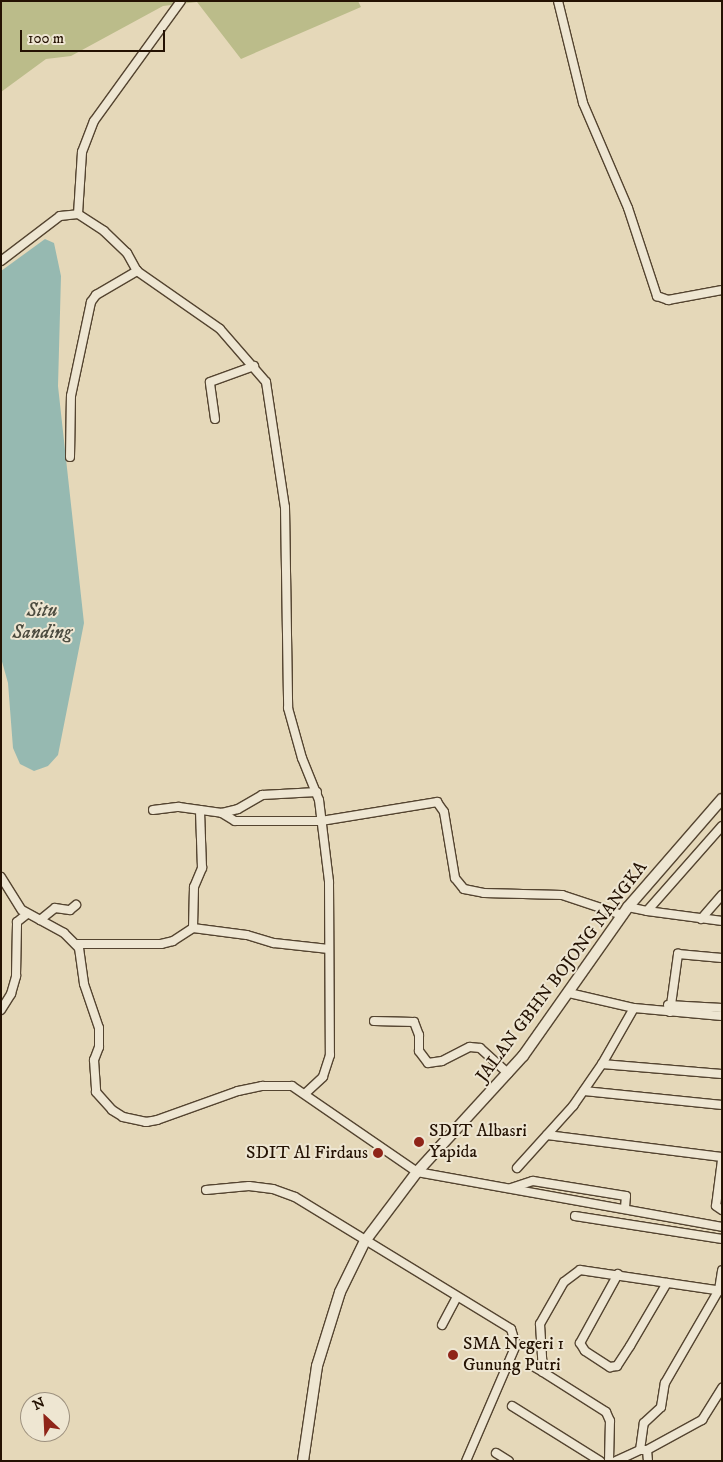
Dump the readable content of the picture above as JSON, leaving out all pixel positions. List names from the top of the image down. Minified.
{"streets":{"street":["JALAN GBHN BOJONG NANGKA"]},"water":["Situ Sanding"],"places":["SDIT Albasri Yapida","SDIT Al Firdaus","SMA Negeri 1 Gunung Putri"],"scale_bar":"100 m","north":"top left"}
